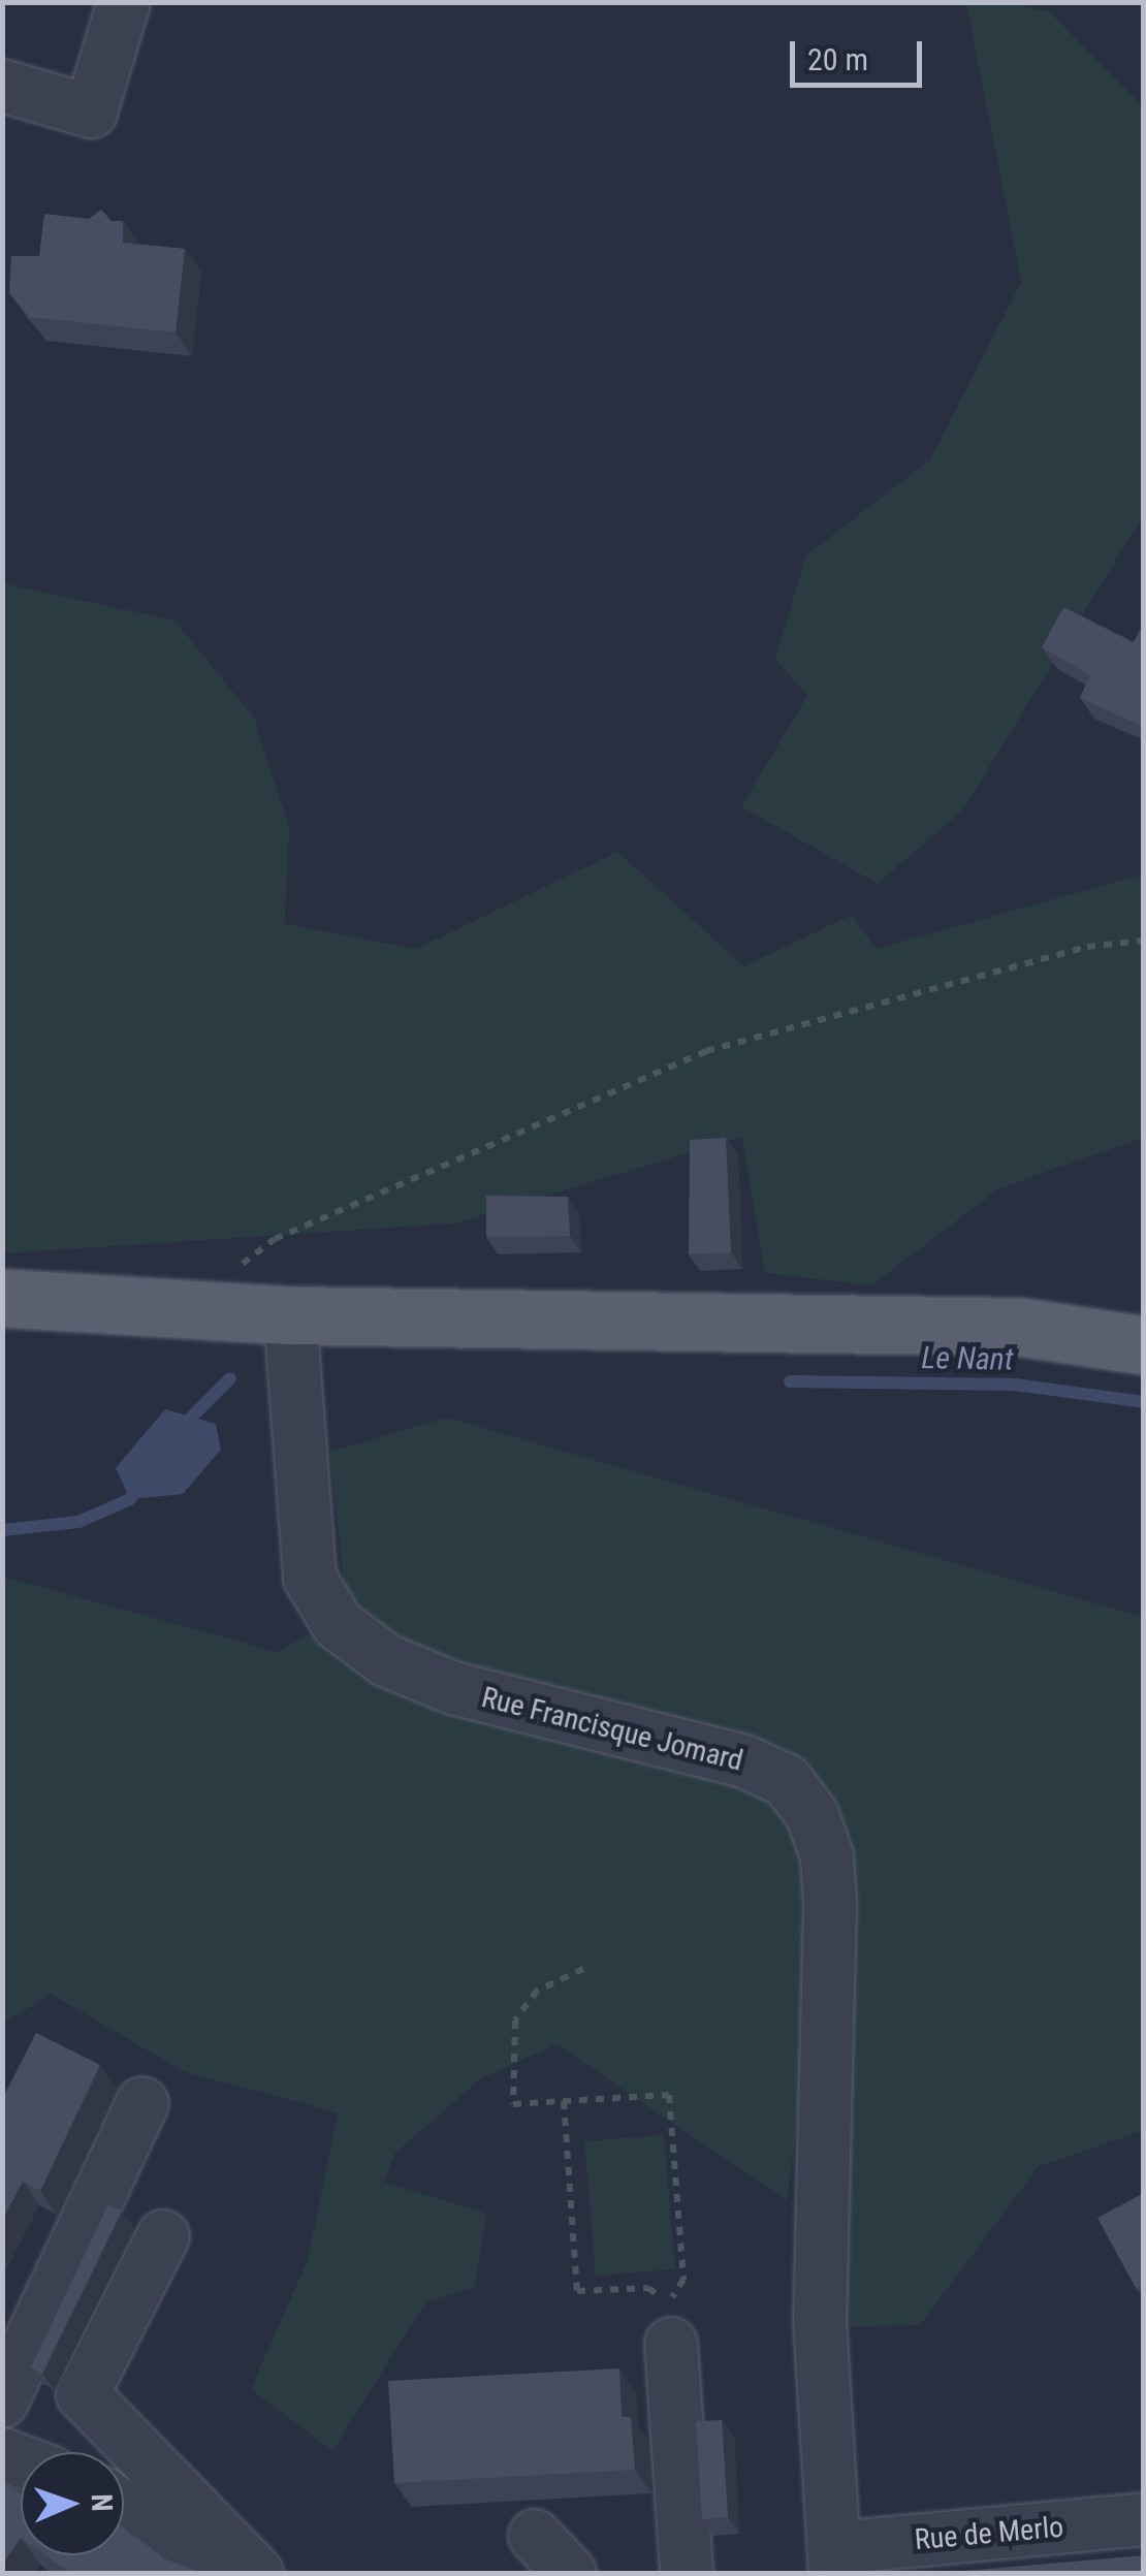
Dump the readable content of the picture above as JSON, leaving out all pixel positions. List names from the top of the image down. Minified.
{"streets":{"street":["Rue Francisque Jomard","Rue de Merlo"]},"crossings":[["Rue Francisque Jomard","Rue de Merlo"]],"water":["Le Nant"],"scale_bar":"20 m","north":"right"}
